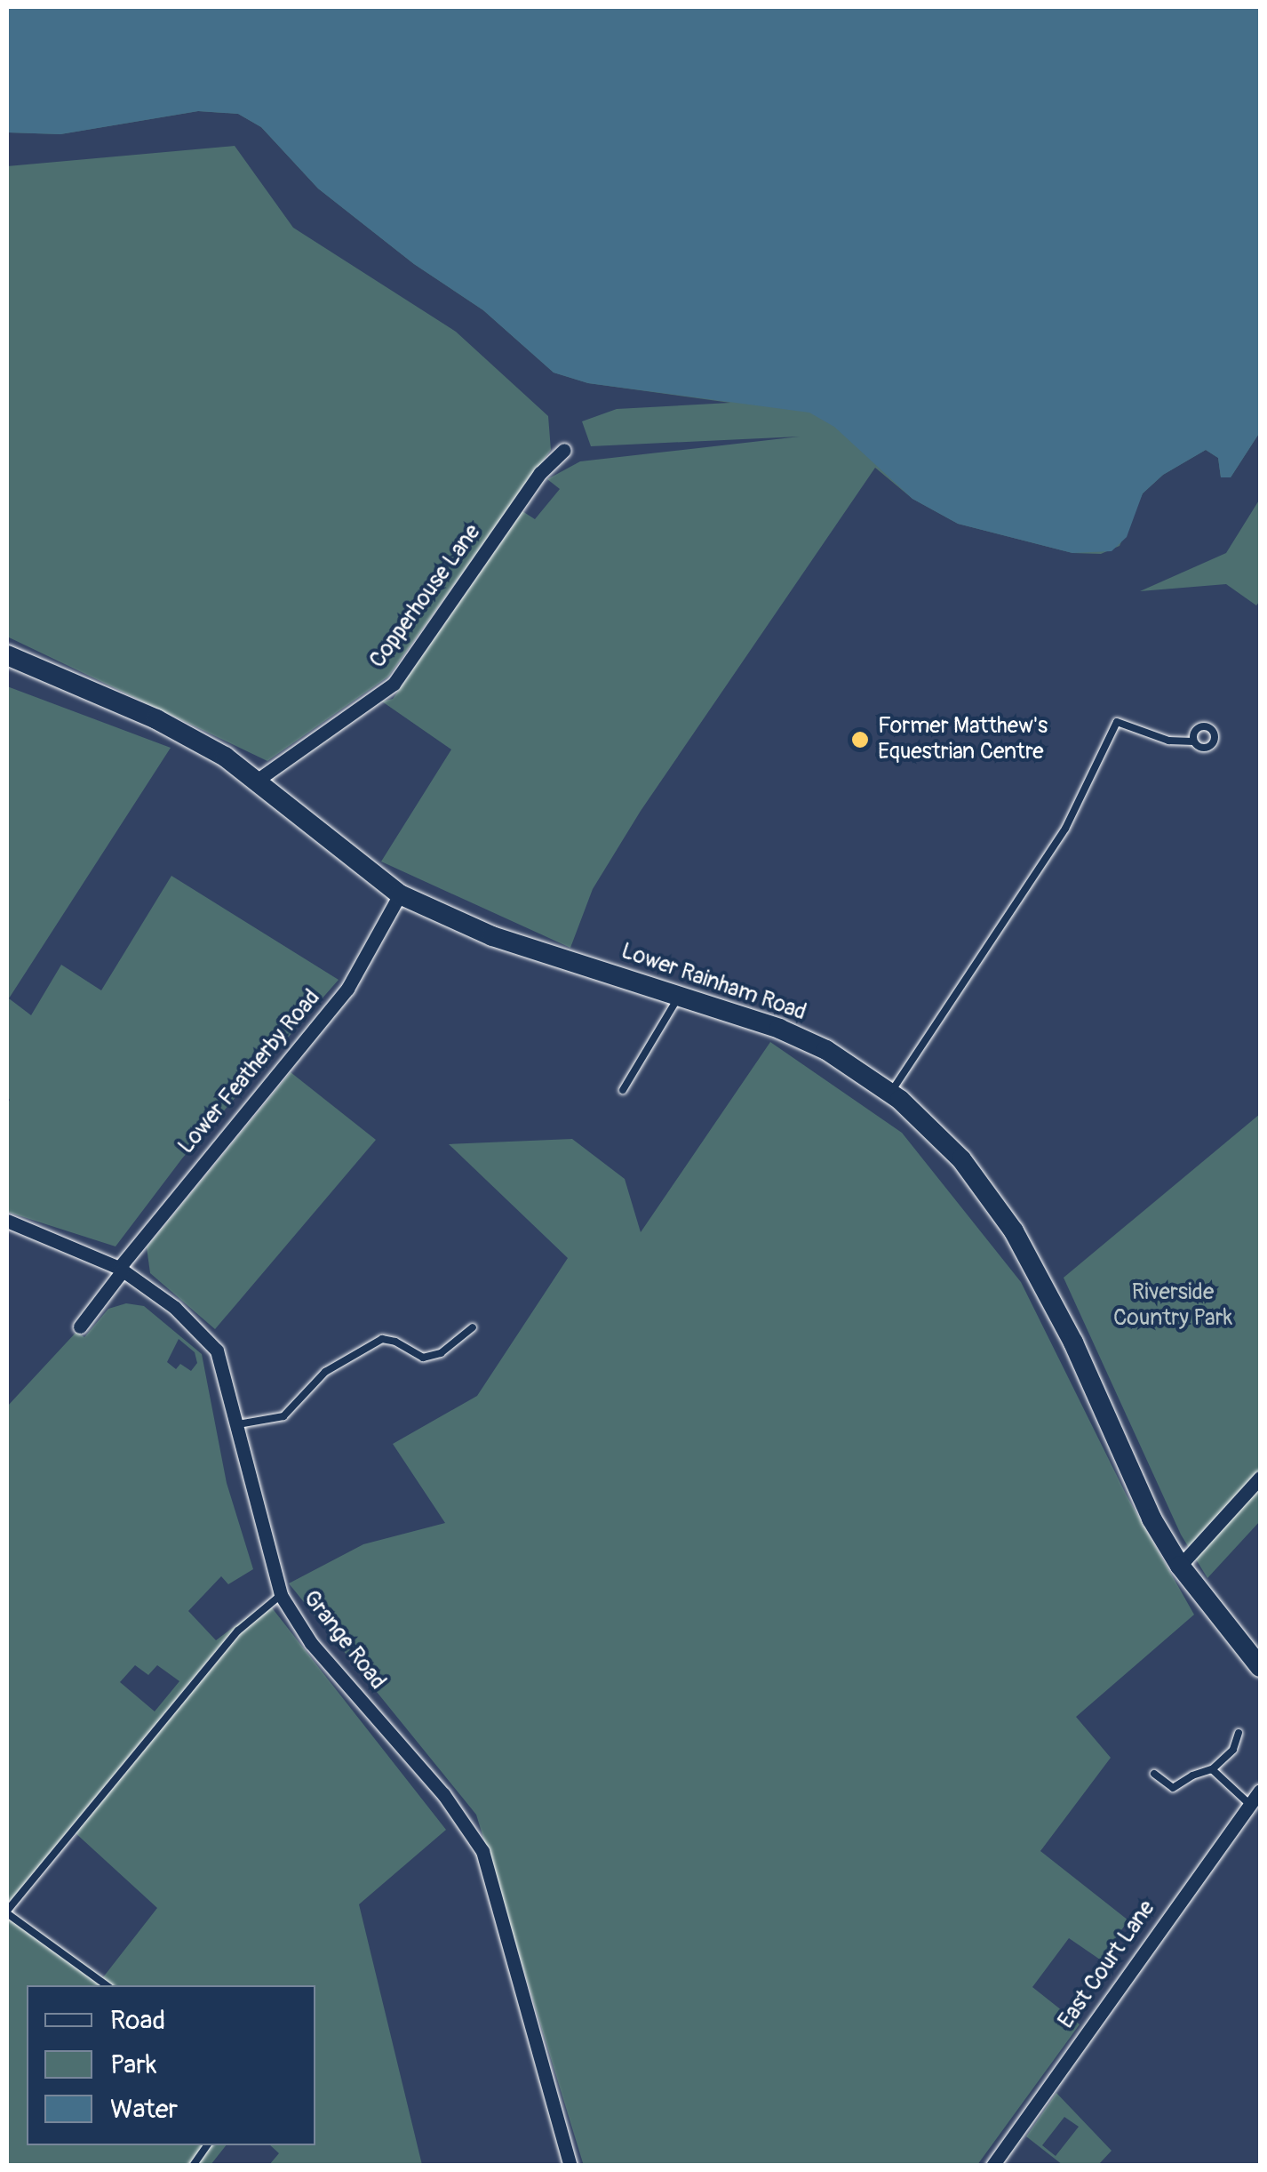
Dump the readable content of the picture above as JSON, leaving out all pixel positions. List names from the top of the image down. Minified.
{"streets":{"main road":["Lower Rainham Road"],"street":["Copperhouse Lane","Lower Featherby Road","Grange Road","East Court Lane"]},"crossings":[["Copperhouse Lane","Lower Rainham Road"],["Lower Rainham Road","Lower Featherby Road"],["Lower Featherby Road","Grange Road"]],"parks":["Riverside Country Park"],"places":["Former Matthew's Equestrian Centre"],"legend":["Road","Park","Water"]}
